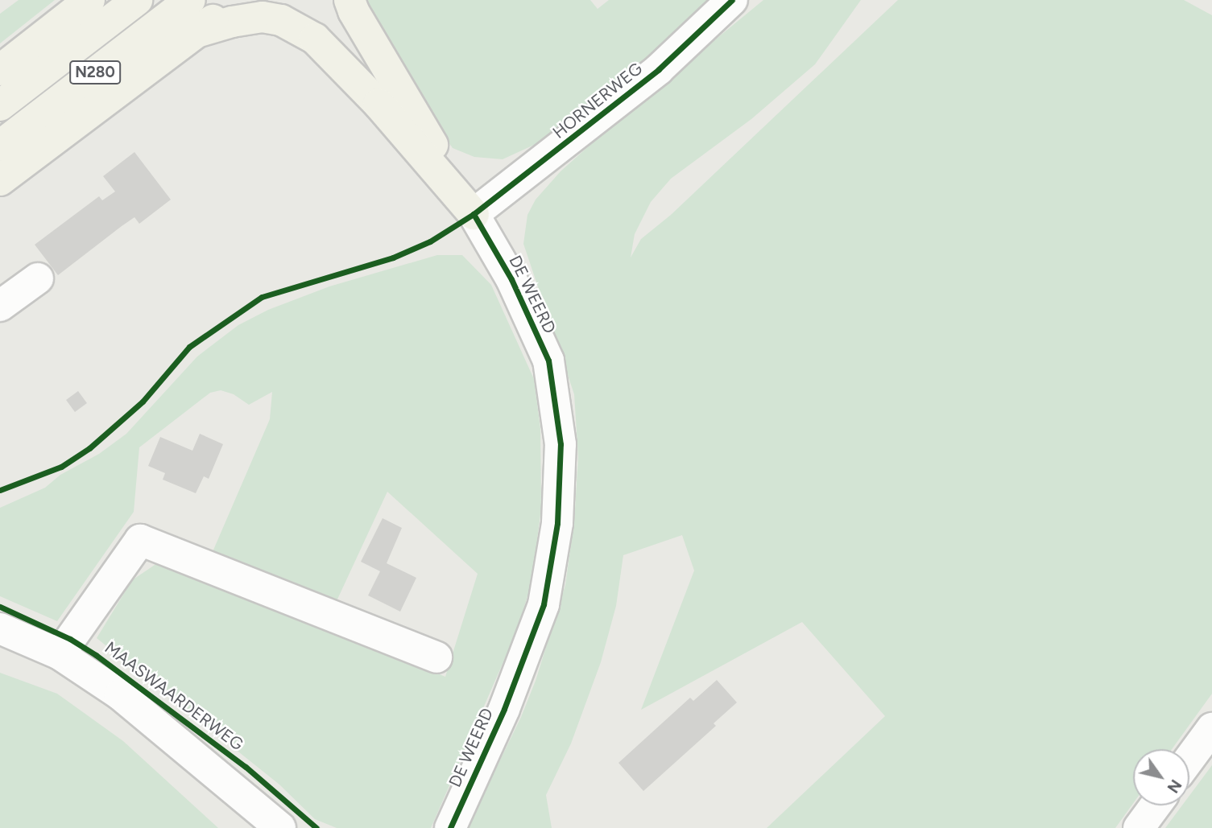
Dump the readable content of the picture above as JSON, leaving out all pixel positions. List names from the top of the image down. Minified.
{"streets":{"main road":["N280"],"street":["HORNERWEG","DE WEERD","MAASWAARDERWEG"]},"crossings":[["HORNERWEG","DE WEERD"]],"north":"bottom right"}
